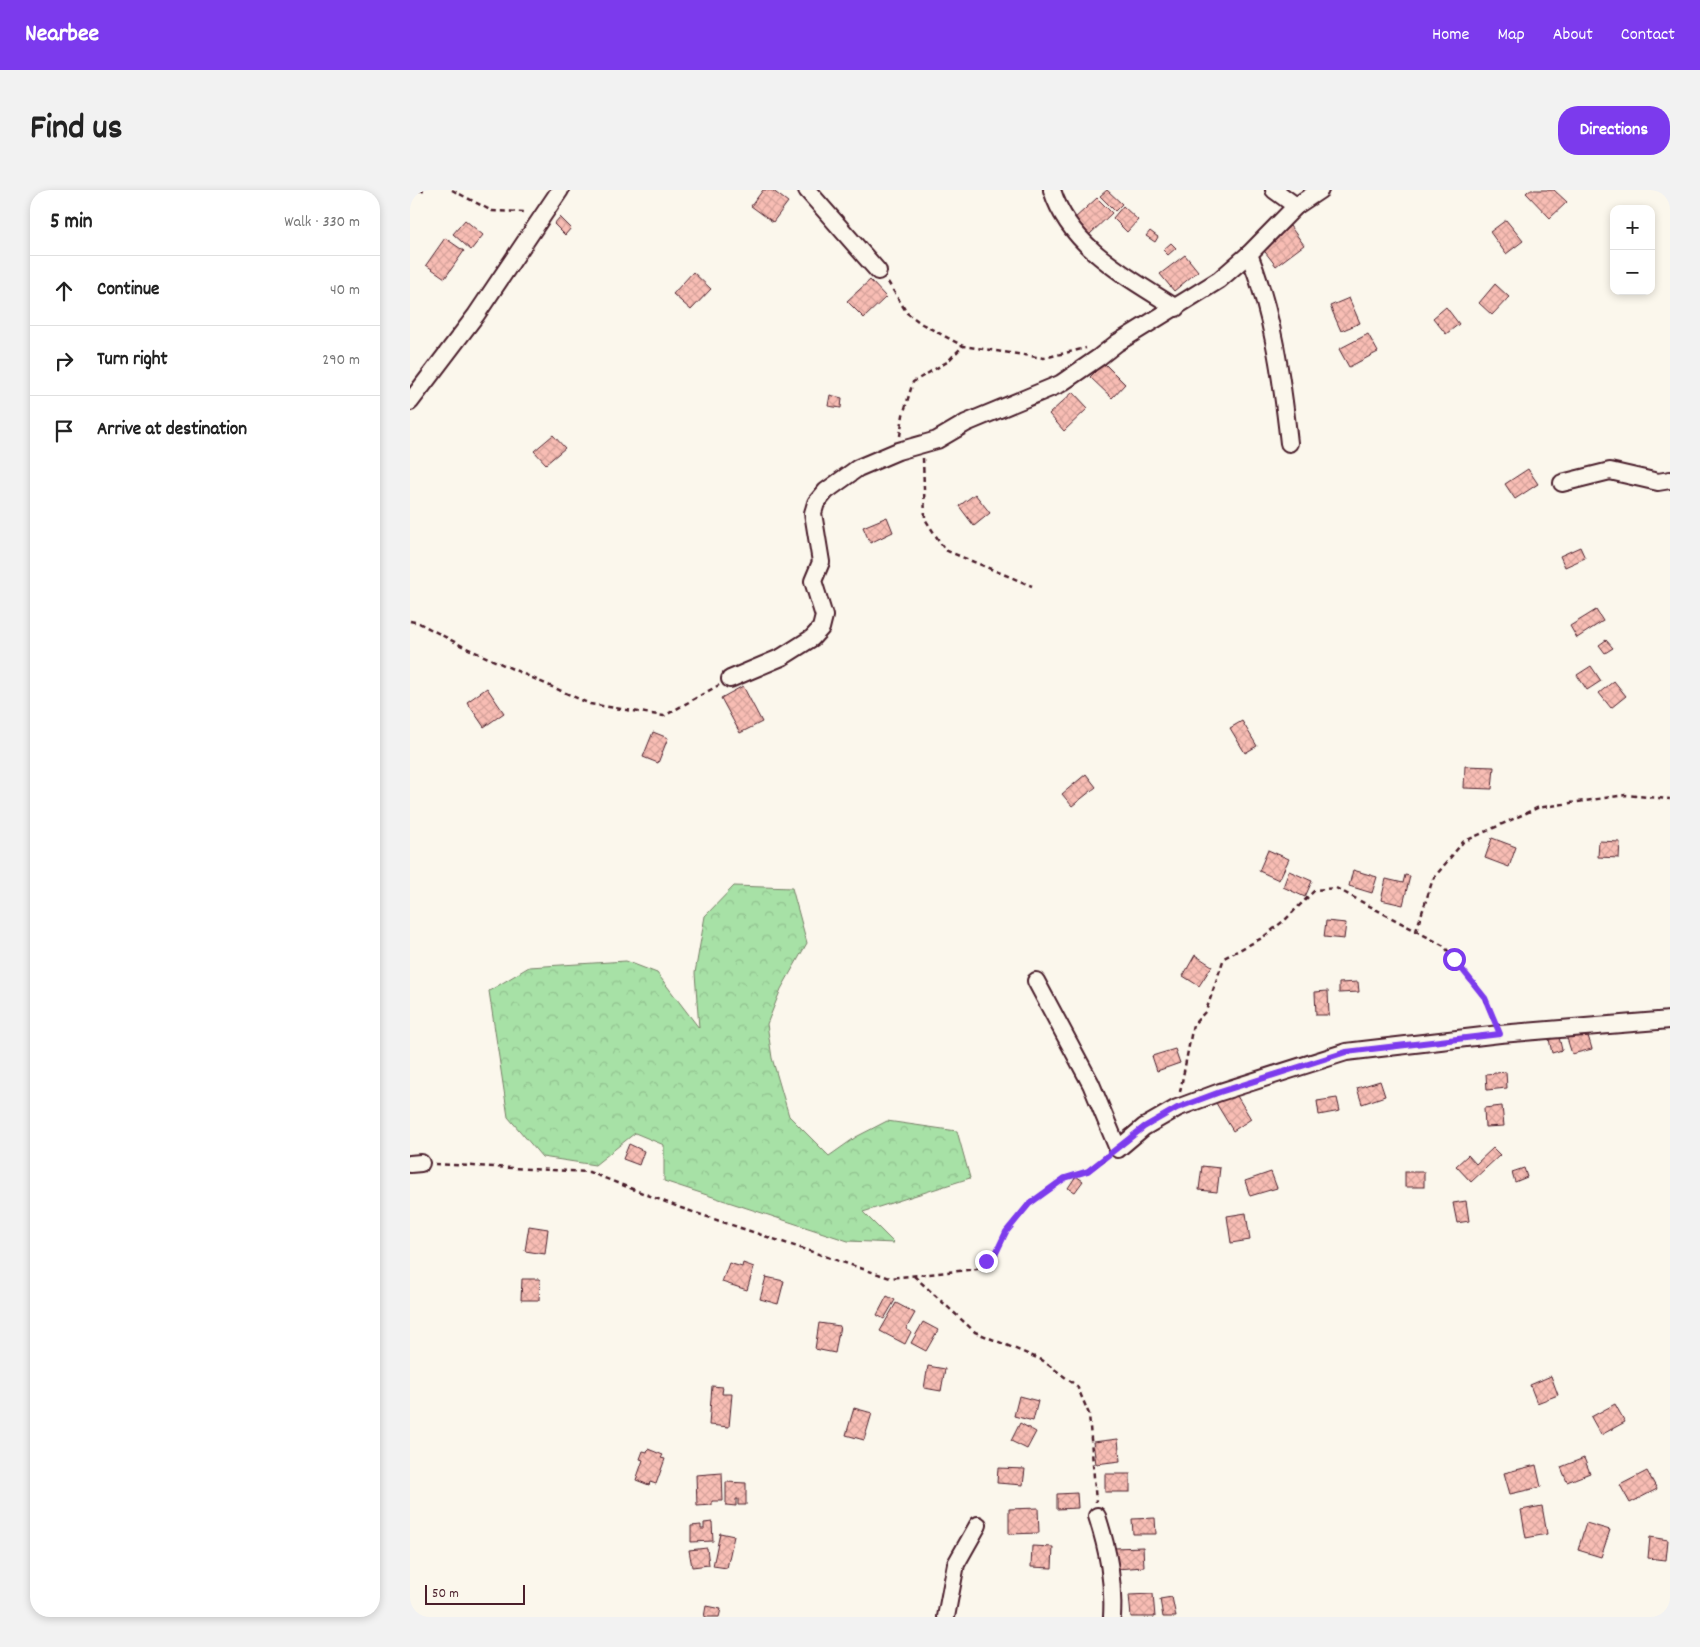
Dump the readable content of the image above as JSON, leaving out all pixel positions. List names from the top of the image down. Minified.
{"scale_bar":"50 m","page":{"header":"Nearbee","nav":["Home","Map","About","Contact"],"title":"Find us","buttons":"Directions","heading":["5 min","Walk · 330 m"],"map_buttons":["+","−"],"list":[["Continue","40 m"],["Turn right","290 m"],"Arrive at destination"],"scale":"50 m"}}
